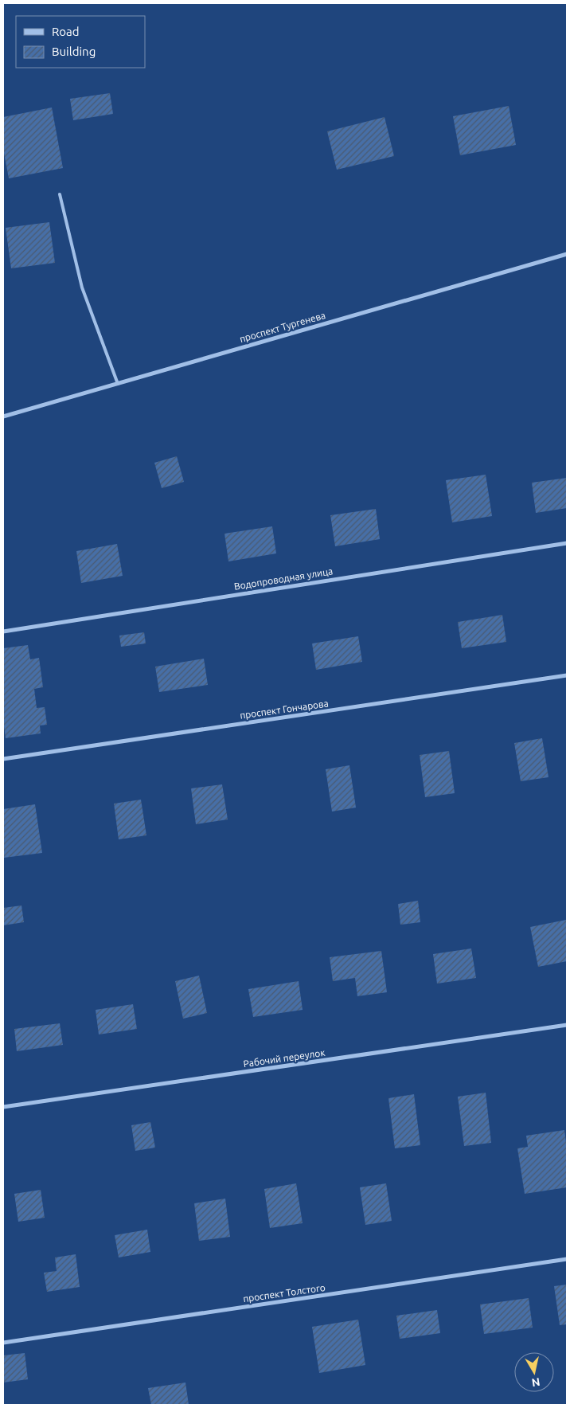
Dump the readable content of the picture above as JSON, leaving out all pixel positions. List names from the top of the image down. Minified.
{"streets":{"street":["проспект Тургенева","Водопроводная улица","проспект Гончарова","Рабочий переулок","проспект Толстого"]},"legend":["Road","Building"],"north":"bottom"}
